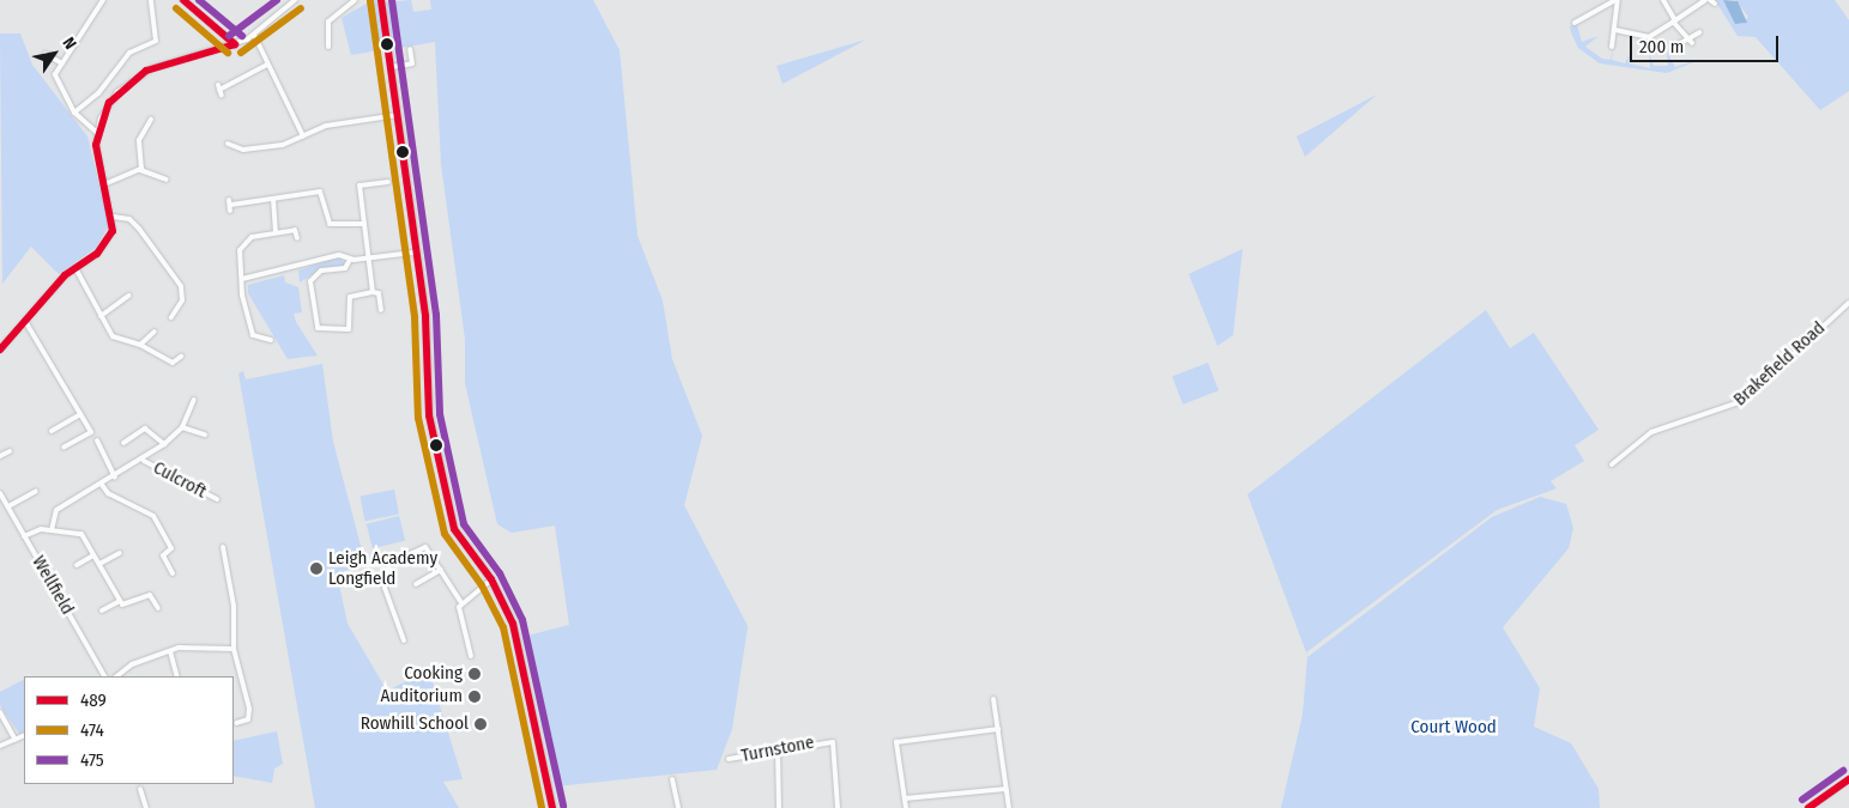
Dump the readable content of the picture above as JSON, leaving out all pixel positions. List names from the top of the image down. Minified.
{"streets":{"street":["Brakefield Road","Culcroft","Wellfield","Turnstone"]},"parks":["Court Wood"],"places":["Leigh Academy Longfield","Cooking","Auditorium","Rowhill School"],"lines":["transit line 489","transit line 475","transit line 474"],"legend":["489","474","475"],"scale_bar":"200 m","north":"top right"}
